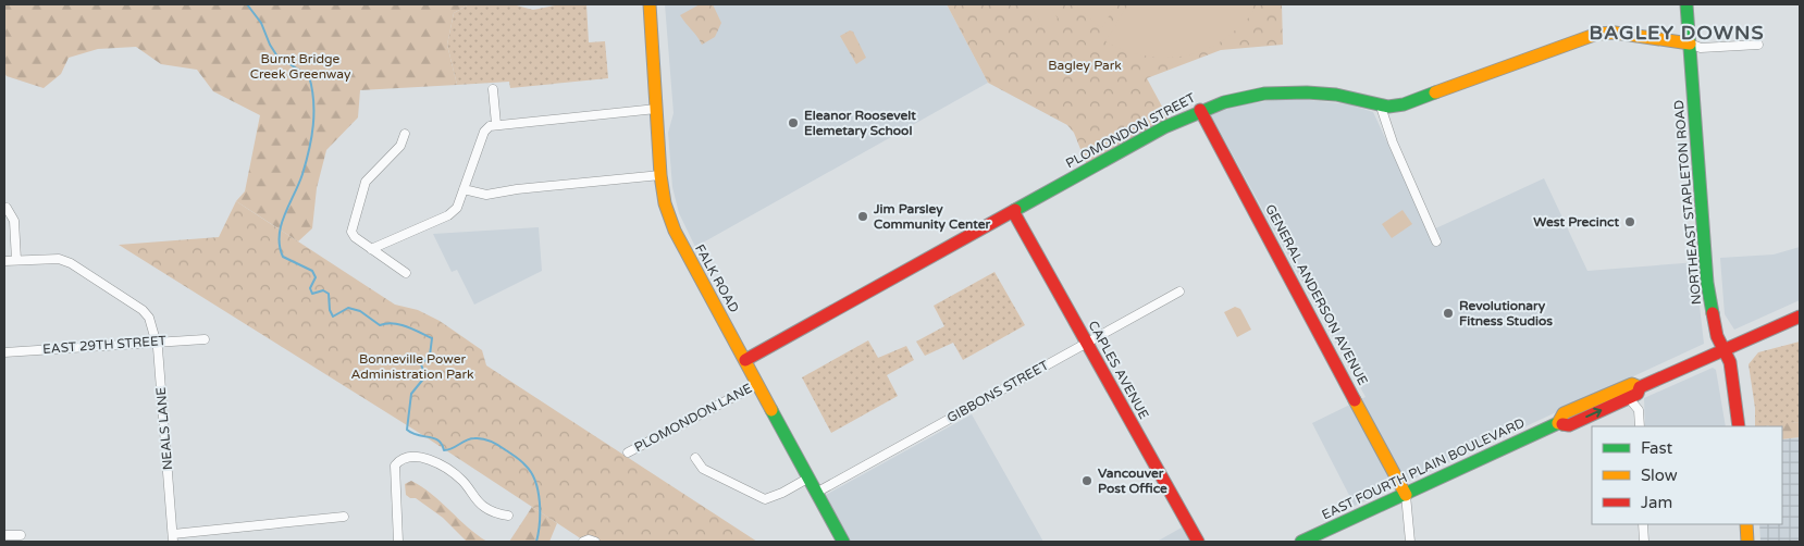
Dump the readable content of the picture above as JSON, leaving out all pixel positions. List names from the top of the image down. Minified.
{"streets":{"street":["PLOMONDON STREET","NORTHEAST STAPLETON ROAD","FALK ROAD","GENERAL ANDERSON AVENUE","EAST 29TH STREET","CAPLES AVENUE","GIBBONS STREET","PLOMONDON LANE","NEALS LANE","EAST FOURTH PLAIN BOULEVARD"]},"crossings":[["PLOMONDON STREET","NORTHEAST STAPLETON ROAD"],["PLOMONDON STREET","FALK ROAD"],["PLOMONDON STREET","GENERAL ANDERSON AVENUE"],["PLOMONDON STREET","CAPLES AVENUE"],["NORTHEAST STAPLETON ROAD","EAST FOURTH PLAIN BOULEVARD"],["FALK ROAD","GIBBONS STREET"],["FALK ROAD","PLOMONDON LANE"],["GENERAL ANDERSON AVENUE","EAST FOURTH PLAIN BOULEVARD"],["EAST 29TH STREET","NEALS LANE"],["CAPLES AVENUE","GIBBONS STREET"]],"districts":["BAGLEY DOWNS"],"parks":["Burnt Bridge Creek Greenway","Bagley Park","Bonneville Power Administration Park"],"places":["Eleanor Roosevelt Elemetary School","Jim Parsley Community Center","West Precinct","Revolutionary Fitness Studios","Vancouver Post Office"],"legend":["Fast","Slow","Jam"]}
